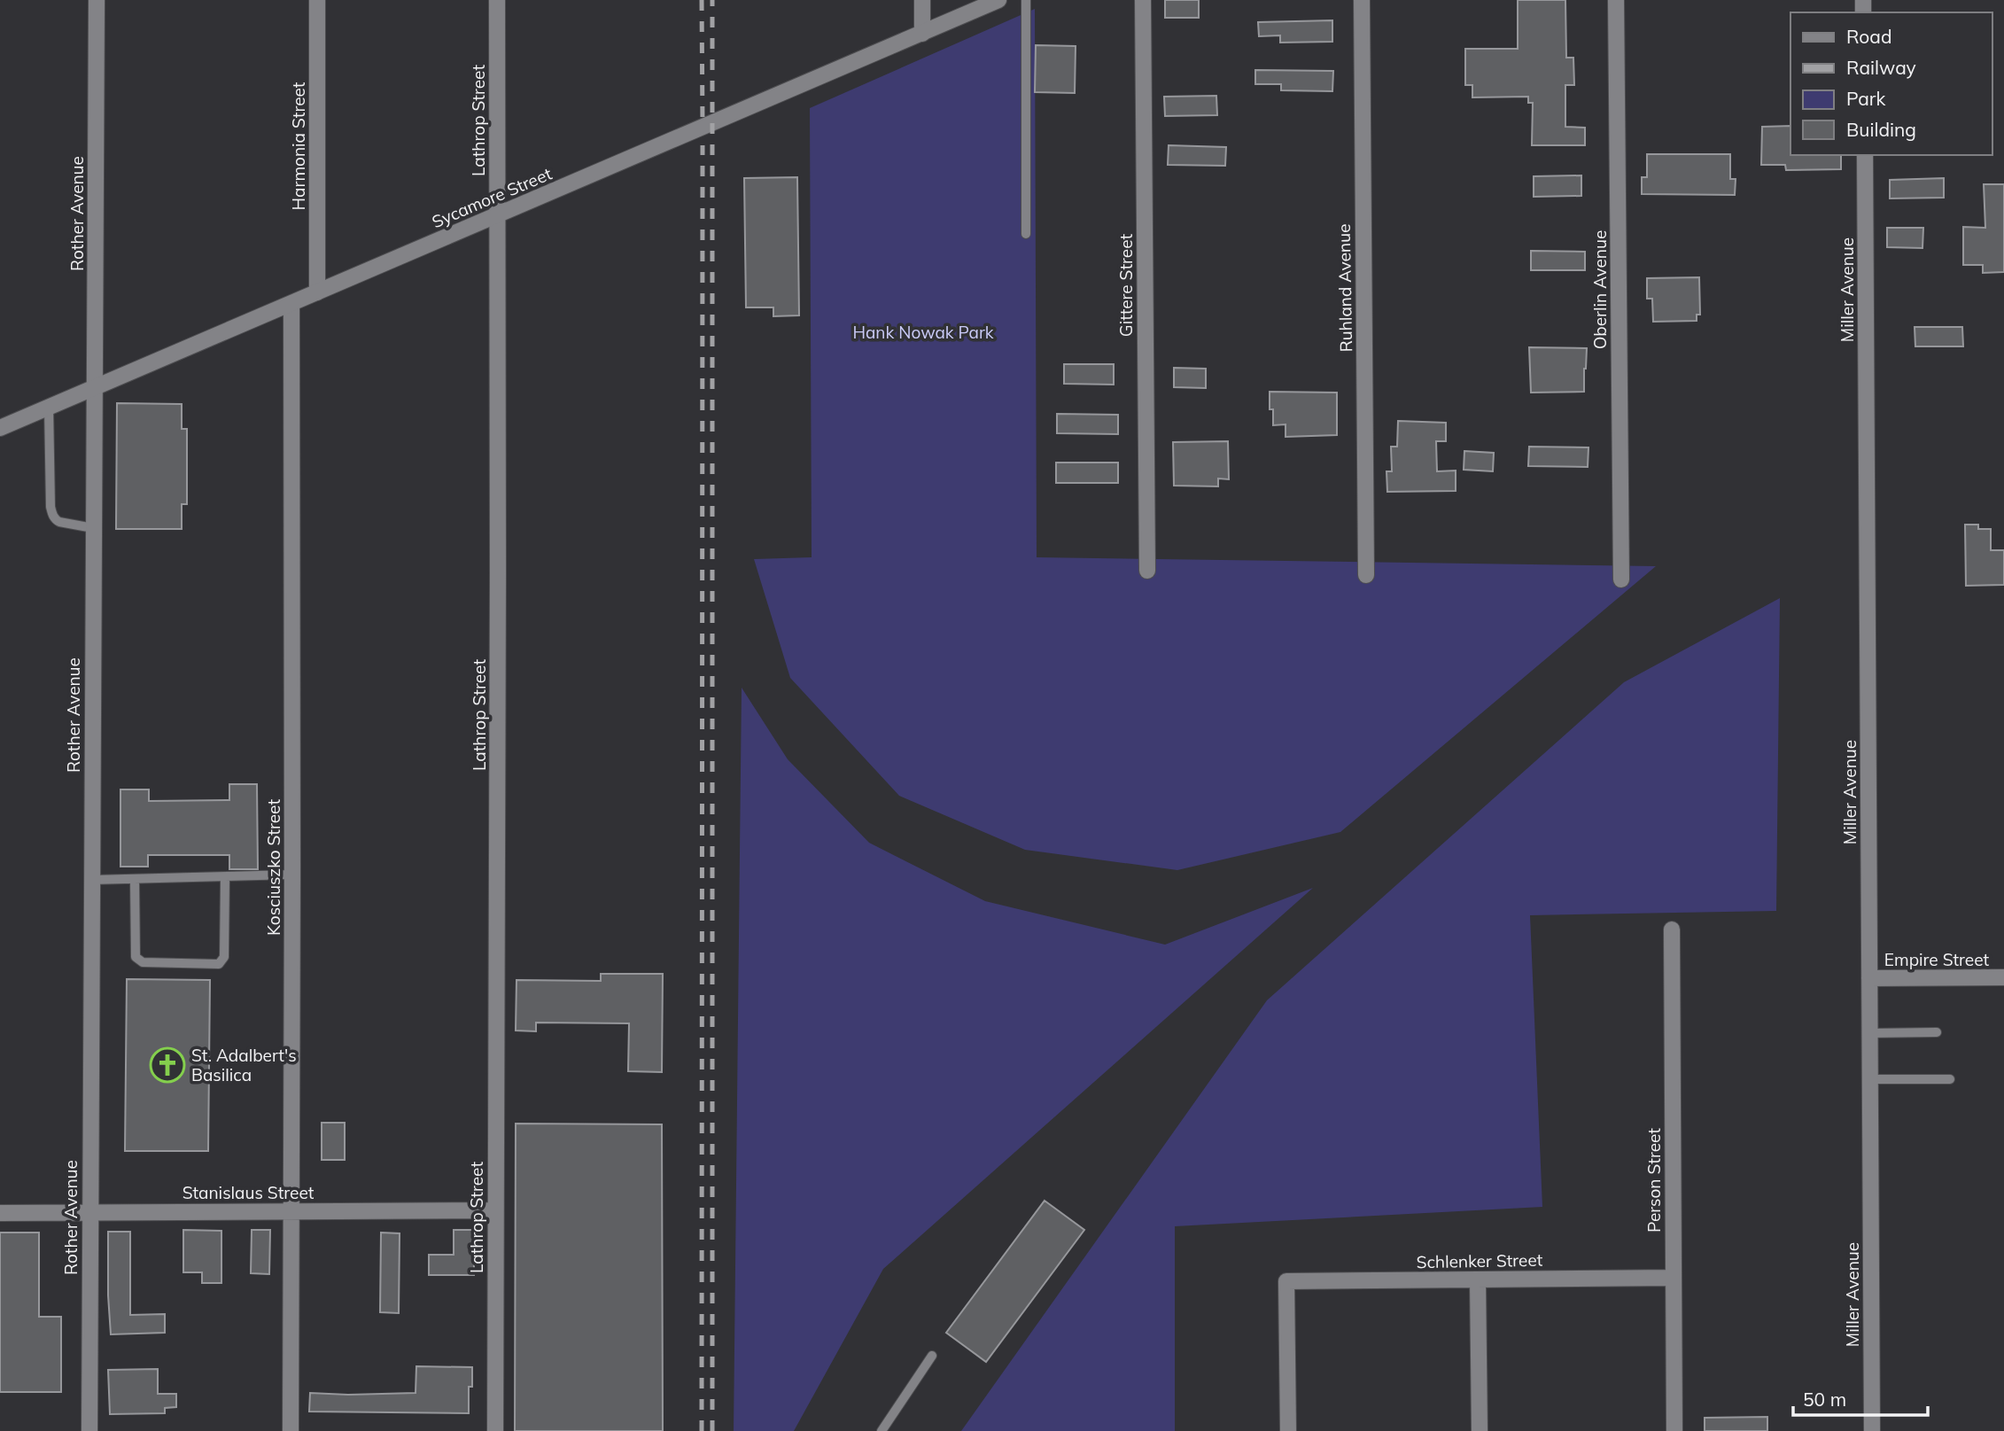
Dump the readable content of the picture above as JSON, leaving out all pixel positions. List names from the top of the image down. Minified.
{"streets":{"street":["Lathrop Street","Harmonia Street","Sycamore Street","Rother Avenue","Gittere Street","Ruhland Avenue","Oberlin Avenue","Miller Avenue","Kosciuszko Street","Empire Street","Person Street","Stanislaus Street","Schlenker Street"]},"crossings":[["Lathrop Street","Sycamore Street"],["Lathrop Street","Stanislaus Street"],["Harmonia Street","Sycamore Street"],["Sycamore Street","Rother Avenue"],["Sycamore Street","Kosciuszko Street"],["Rother Avenue","Stanislaus Street"],["Miller Avenue","Empire Street"],["Kosciuszko Street","Stanislaus Street"],["Person Street","Schlenker Street"]],"parks":["Hank Nowak Park"],"places":{"church":["St. Adalbert's Basilica"]},"legend":["Road","Railway","Park","Building"],"scale_bar":"50 m"}
